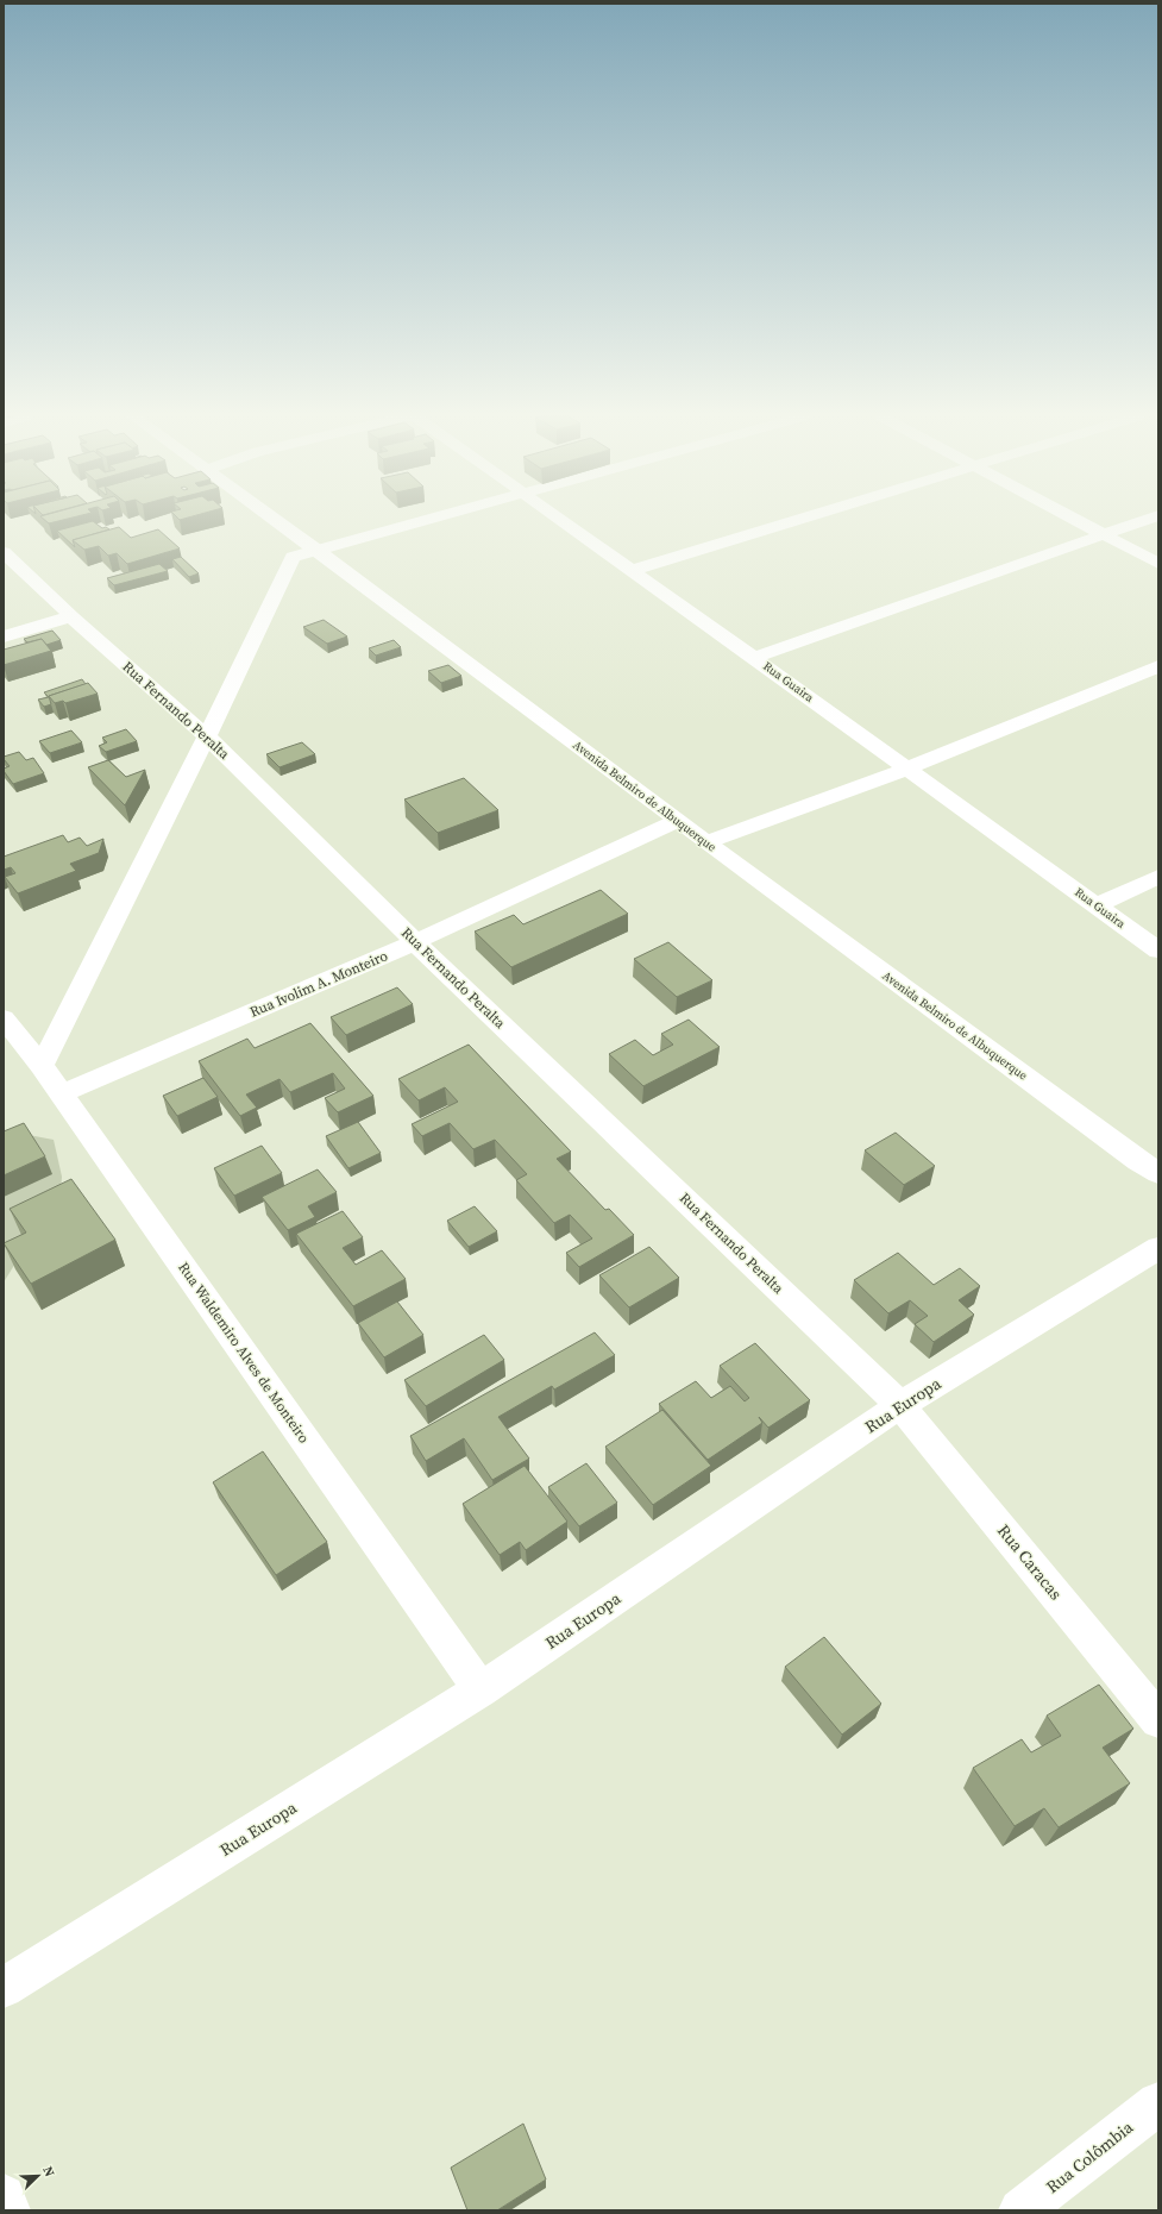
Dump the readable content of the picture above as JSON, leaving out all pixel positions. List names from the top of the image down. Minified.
{"streets":{"street":["Rua Guaira","Rua Fernando Peralta","Avenida Belmiro de Albuquerque","Rua Ivolim A. Monteiro","Rua Waldemiro Alves de Monteiro","Rua Europa","Rua Caracas","Rua Colômbia"]},"crossings":[["Rua Fernando Peralta","Rua Ivolim A. Monteiro"],["Rua Fernando Peralta","Rua Europa"],["Rua Fernando Peralta","Rua Caracas"],["Avenida Belmiro de Albuquerque","Rua Ivolim A. Monteiro"],["Rua Ivolim A. Monteiro","Rua Waldemiro Alves de Monteiro"],["Rua Waldemiro Alves de Monteiro","Rua Europa"],["Rua Europa","Rua Caracas"]],"north":"top right"}
